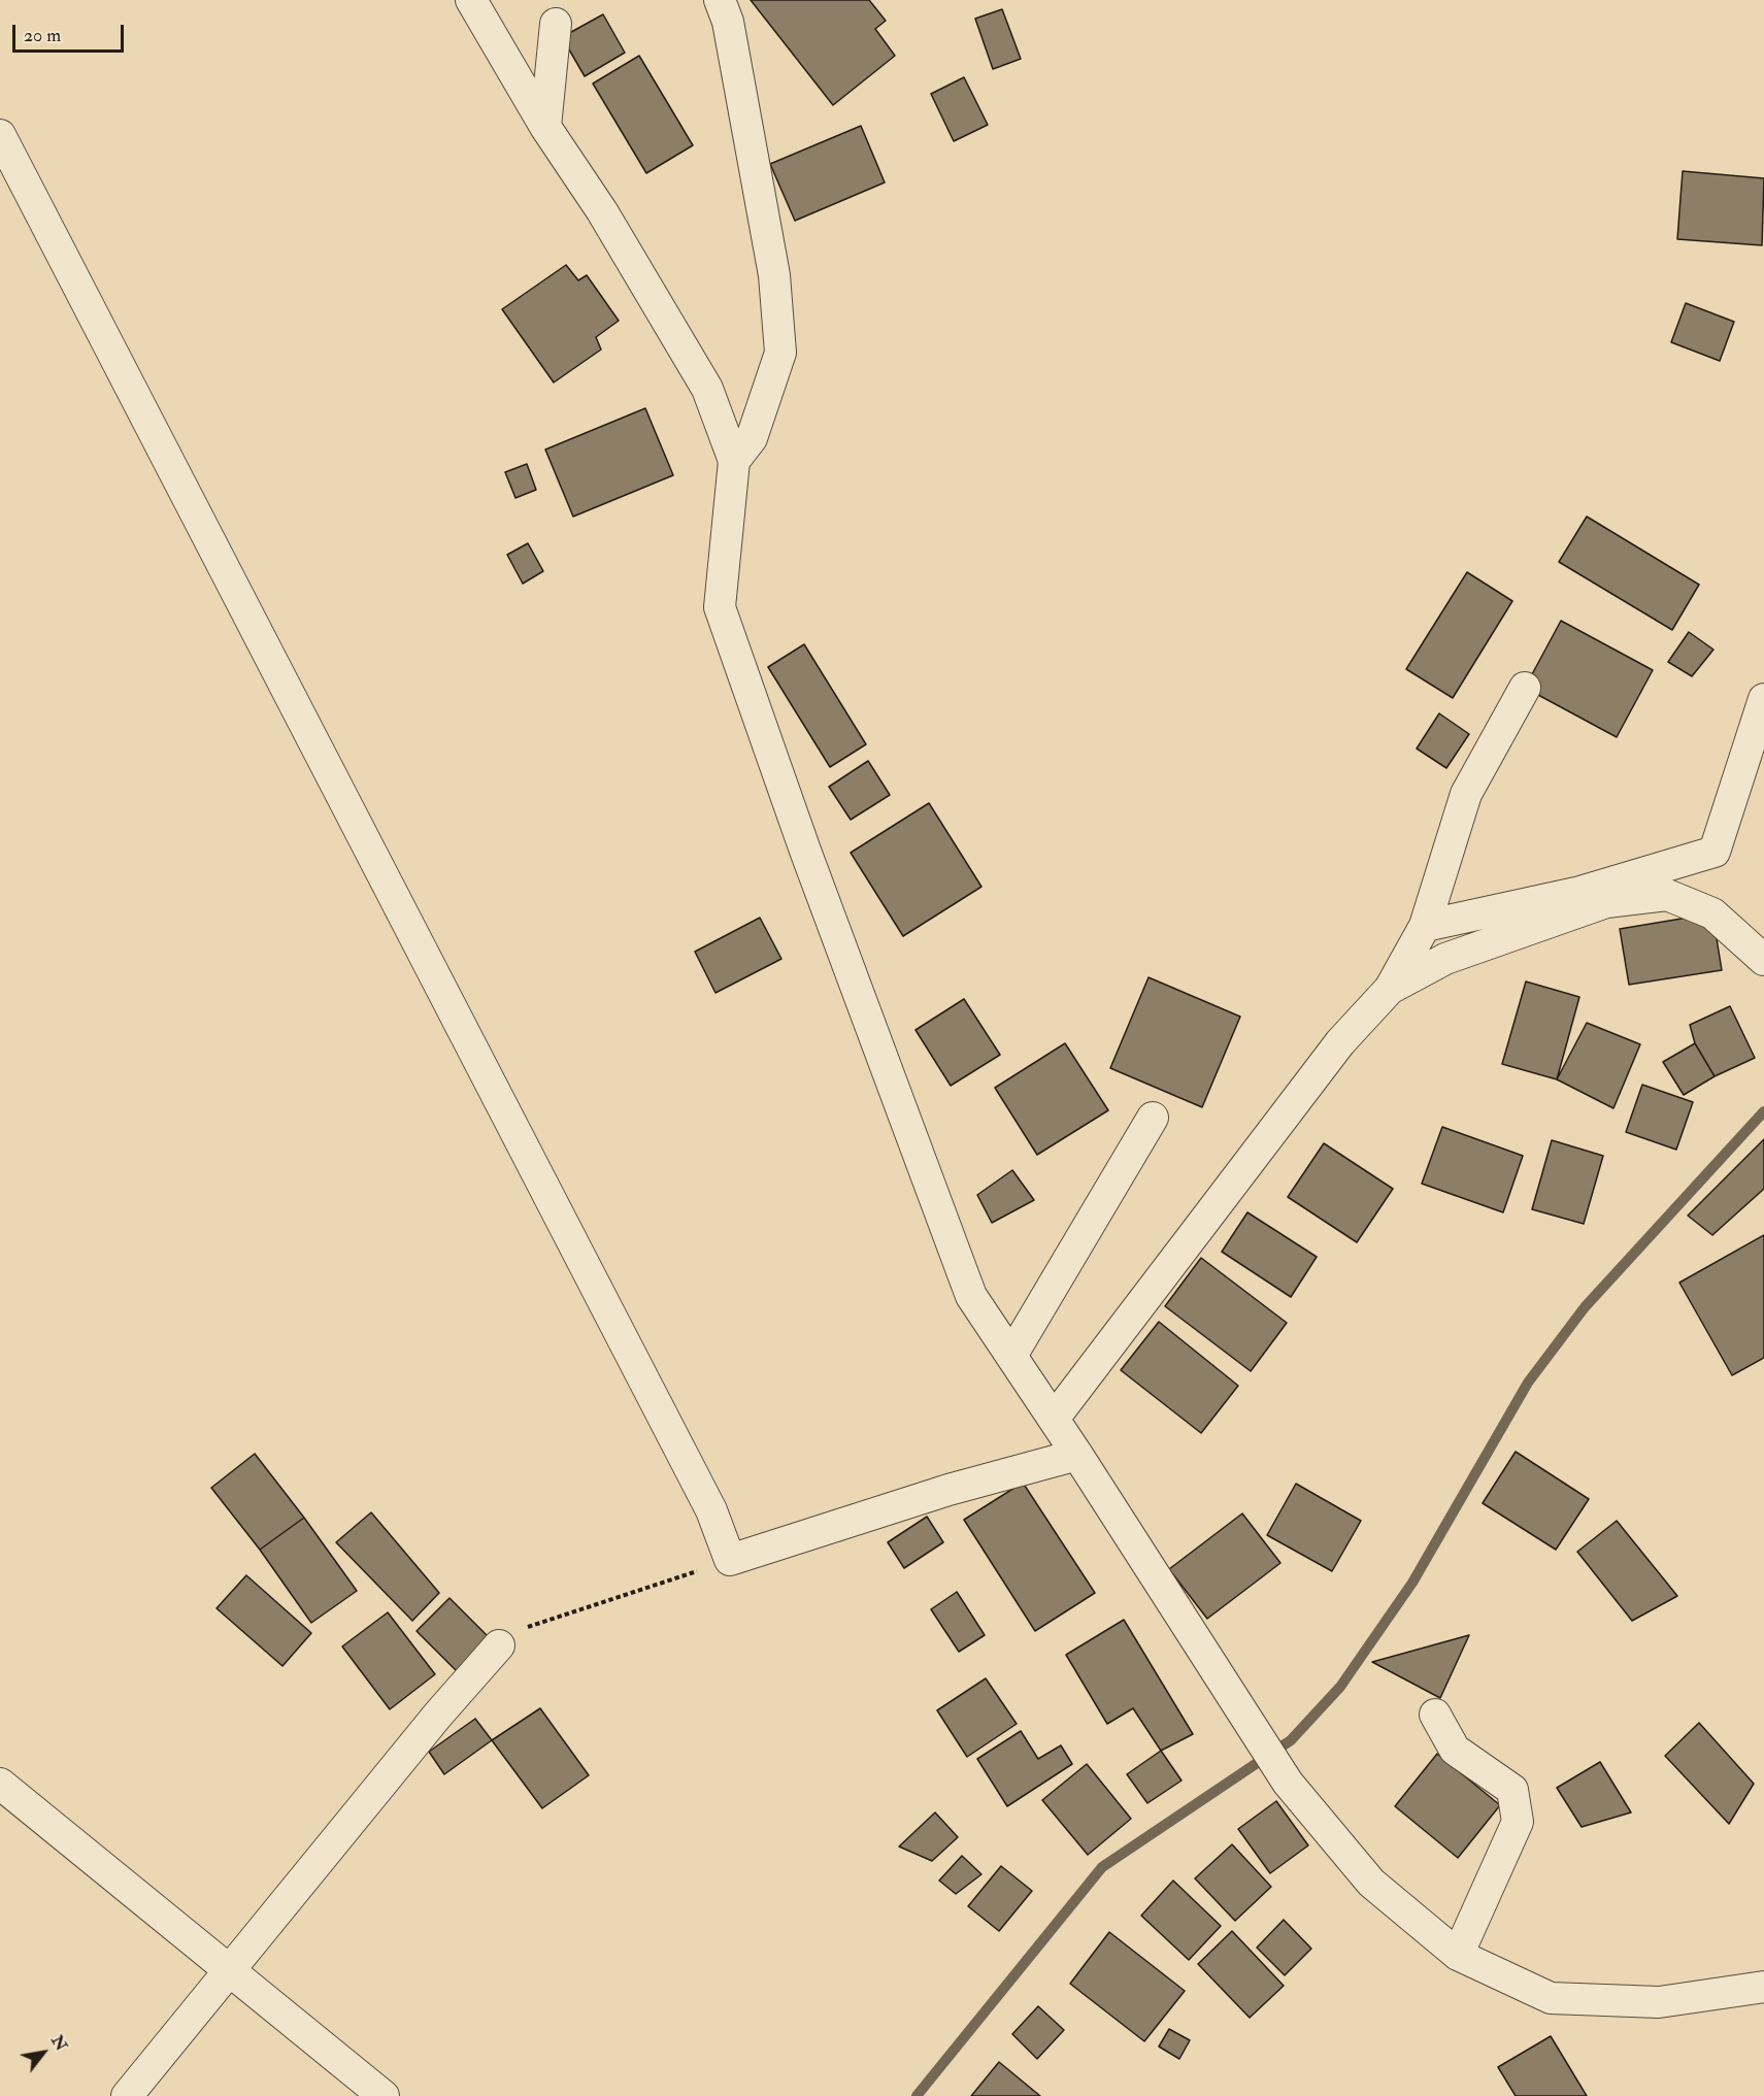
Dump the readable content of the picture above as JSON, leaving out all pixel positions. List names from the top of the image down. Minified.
{"scale_bar":"20 m","north":"top right"}
